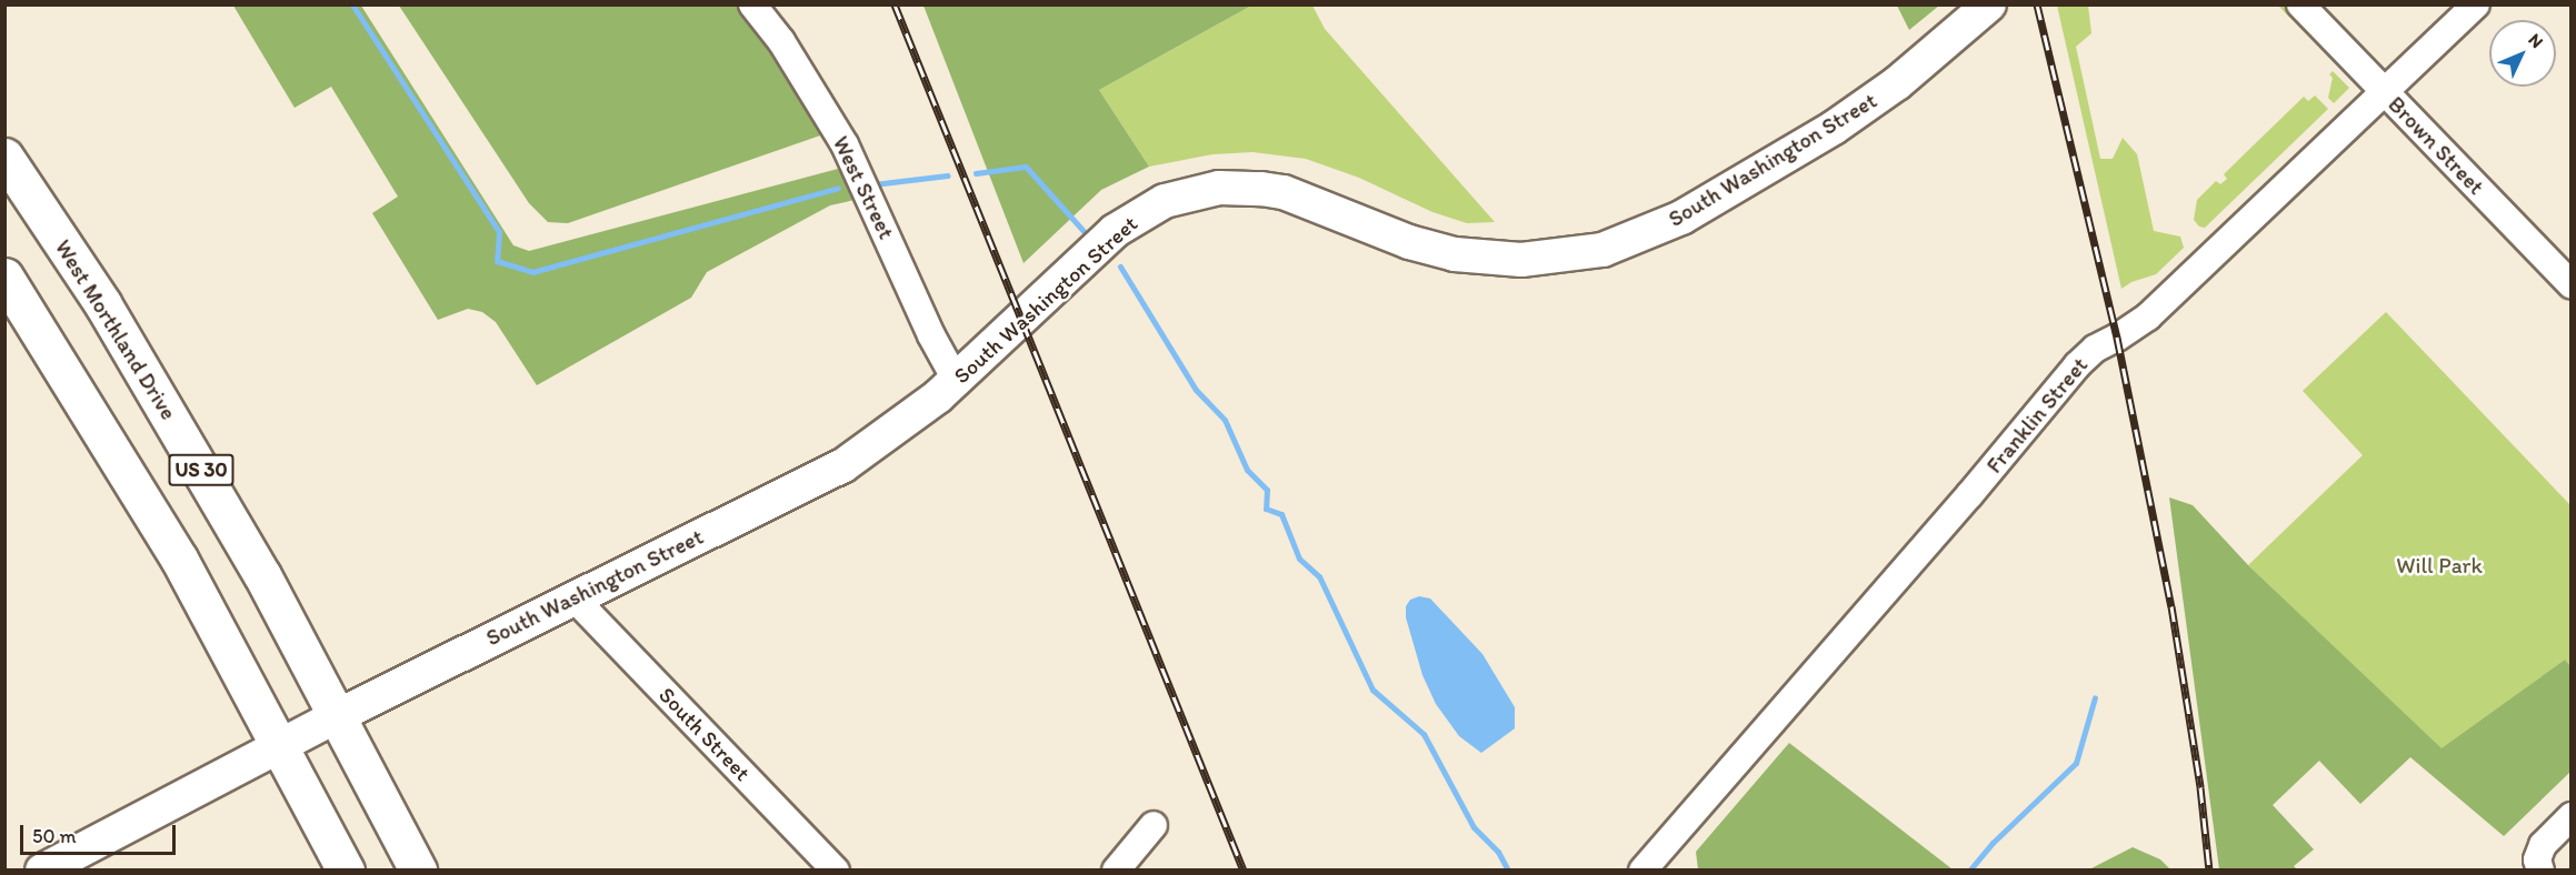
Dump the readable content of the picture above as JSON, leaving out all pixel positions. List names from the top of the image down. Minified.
{"streets":{"highway":["West Morthland Drive","US 30"],"main road":["South Washington Street"],"street":["Brown Street","West Street","Franklin Street","South Street"]},"crossings":[["Brown Street","Franklin Street"],["South Washington Street","West Street"],["South Washington Street","West Morthland Drive"],["South Washington Street","US 30"],["South Washington Street","South Street"],["West Morthland Drive","US 30"]],"parks":["Will Park"],"scale_bar":"50 m","north":"top right"}
